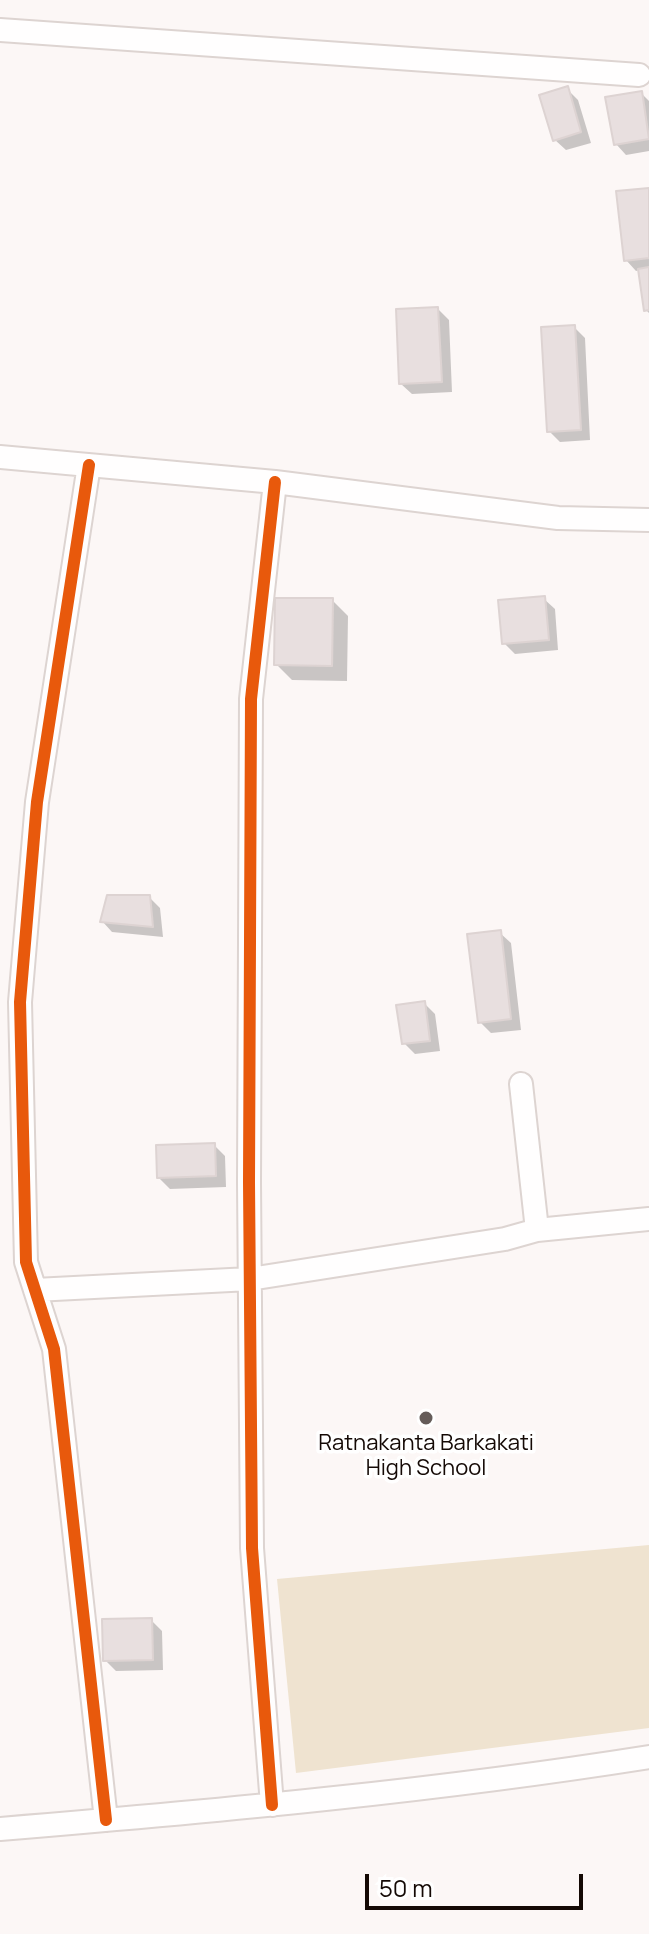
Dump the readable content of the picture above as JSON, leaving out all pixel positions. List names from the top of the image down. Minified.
{"places":["Ratnakanta Barkakati High School"],"scale_bar":"50 m"}
